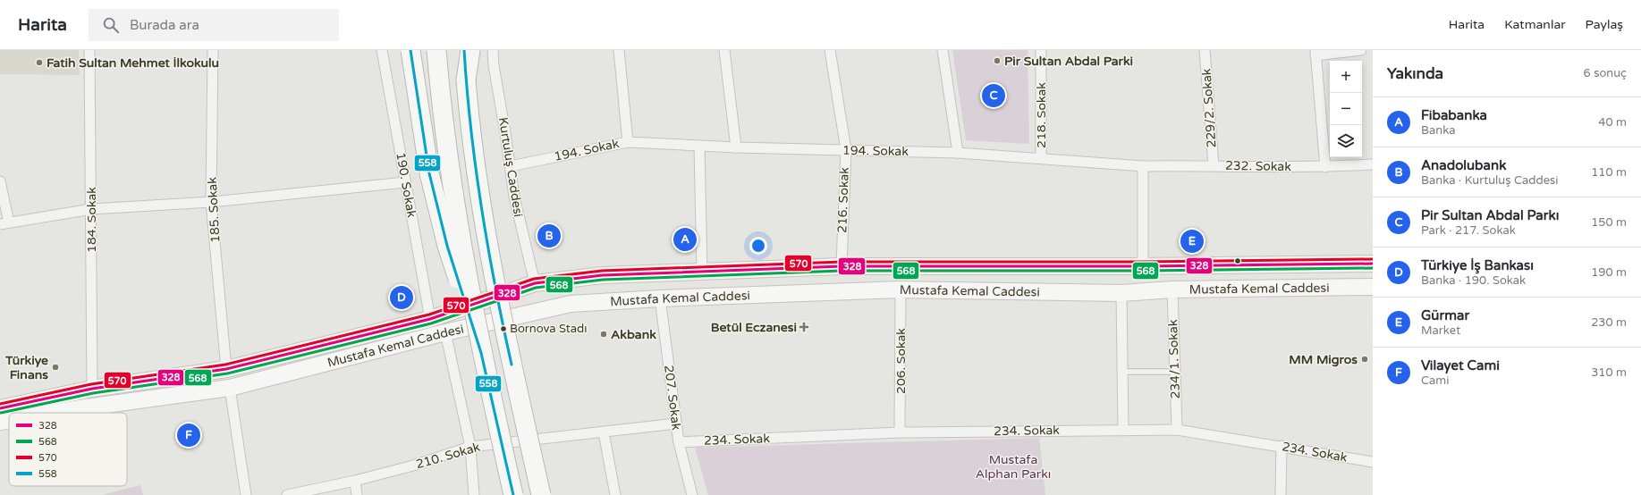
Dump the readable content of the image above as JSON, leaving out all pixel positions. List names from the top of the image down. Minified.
{"streets":{"main road":["Mustafa Kemal Caddesi"],"street":["229/2. Sokak","218. Sokak","194. Sokak","232. Sokak","Kurtuluş Caddesi","190. Sokak","216. Sokak","185. Sokak","184. Sokak","234/1. Sokak","206. Sokak","207. Sokak","234. Sokak","210. Sokak"]},"crossings":[["229/2. Sokak","232. Sokak"],["218. Sokak","194. Sokak"],["194. Sokak","232. Sokak"],["194. Sokak","Kurtuluş Caddesi"],["194. Sokak","216. Sokak"],["Kurtuluş Caddesi","Mustafa Kemal Caddesi"],["190. Sokak","Mustafa Kemal Caddesi"],["216. Sokak","Mustafa Kemal Caddesi"],["185. Sokak","Mustafa Kemal Caddesi"],["184. Sokak","Mustafa Kemal Caddesi"],["Mustafa Kemal Caddesi","234/1. Sokak"],["Mustafa Kemal Caddesi","206. Sokak"],["Mustafa Kemal Caddesi","207. Sokak"],["234/1. Sokak","234. Sokak"],["206. Sokak","234. Sokak"],["207. Sokak","234. Sokak"],["207. Sokak","210. Sokak"]],"parks":["Mustafa Alphan Parkı"],"places":{"other":["Pir Sultan Abdal Parki","Fatih Sultan Mehmet İlkokulu","Bornova Stadı","Akbank","MM Migros","Türkiye Finans"],"health":["Betül Eczanesi"]},"lines":["transit line 558","transit line 570","transit line 328","transit line 568"],"legend":["328","568","570","558"],"page":{"header":"Harita","search":"Burada ara","nav":["Harita","Katmanlar","Paylaş"],"heading":["Yakında","6 sonuç"],"map_buttons":["+","−"],"pins":["C","B","A","E","D","F"],"list":[{"mark":"A","name":"Fibabanka","note":"Banka","value":"40 m"},{"mark":"B","name":"Anadolubank","note":"Banka · Kurtuluş Caddesi","value":"110 m"},{"mark":"C","name":"Pir Sultan Abdal Parkı","note":"Park · 217. Sokak","value":"150 m"},{"mark":"D","name":"Türkiye İş Bankası","note":"Banka · 190. Sokak","value":"190 m"},{"mark":"E","name":"Gürmar","note":"Market","value":"230 m"},{"mark":"F","name":"Vilayet Cami","note":"Cami","value":"310 m"}]}}
